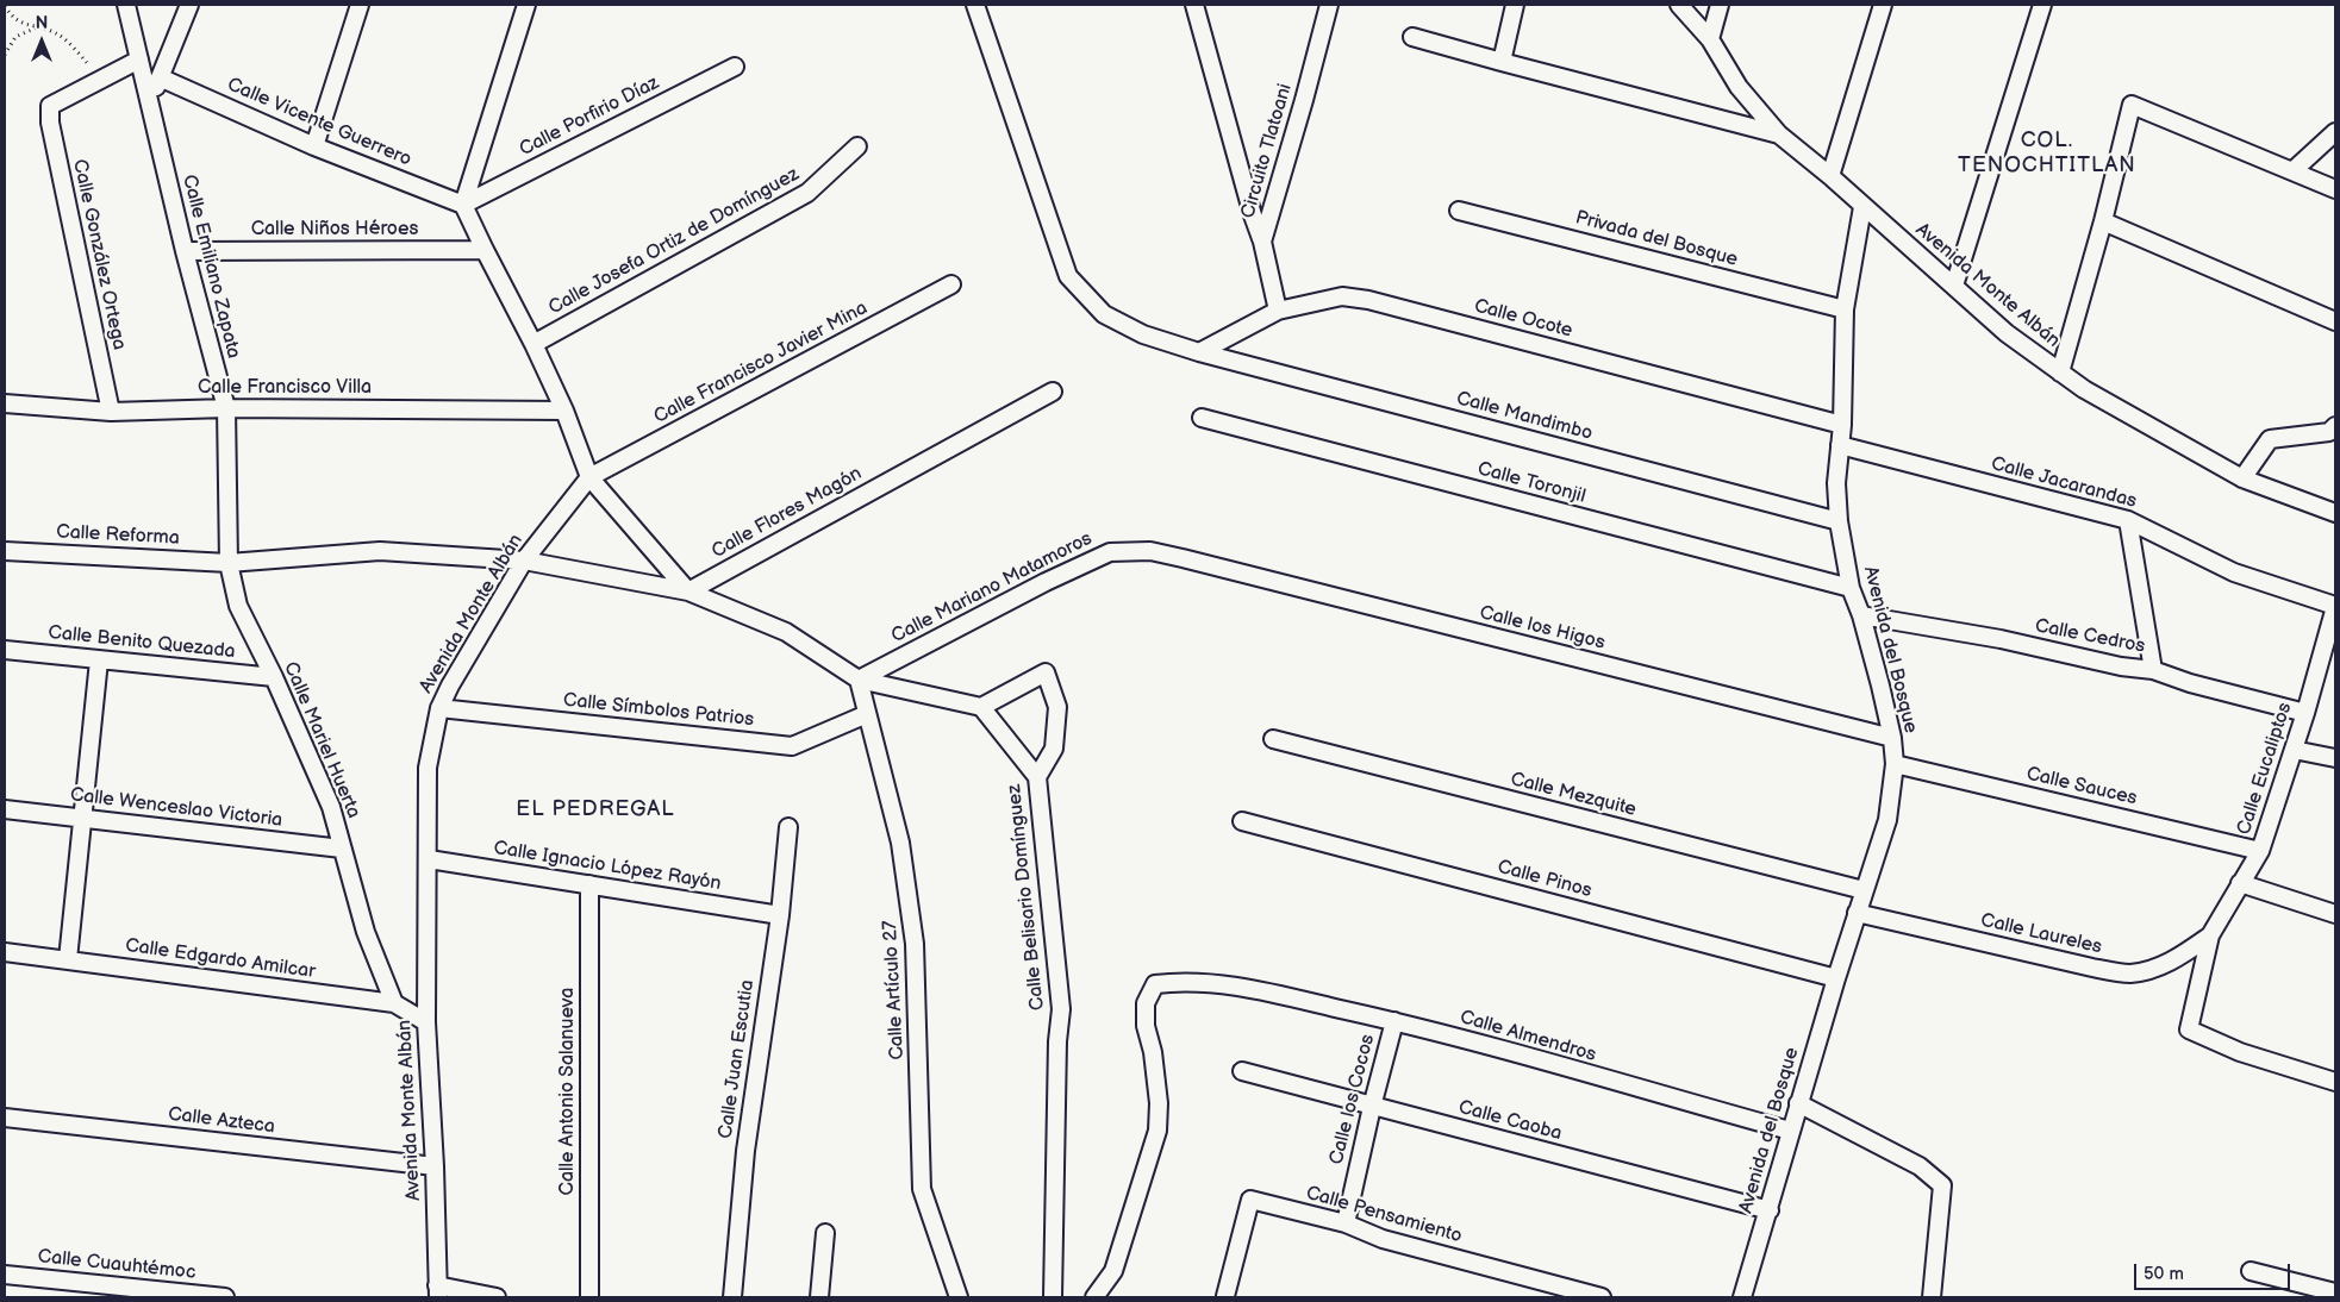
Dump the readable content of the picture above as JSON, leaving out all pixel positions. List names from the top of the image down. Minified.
{"streets":{"street":["Calle Porfirio Díaz","Calle Vicente Guerrero","Circuito Tlatoani","Calle Niños Héroes","Privada del Bosque","Calle Josefa Ortiz de Domínguez","Calle González Ortega","Calle Emiliano Zapata","Avenida Monte Albán","Calle Ocote","Calle Francisco Javier Mina","Calle Francisco Villa","Calle Mandimbo","Calle Toronjil","Calle Jacarandas","Calle Flores Magón","Calle Reforma","Calle Mariano Matamoros","Calle los Higos","Calle Cedros","Calle Benito Quezada","Avenida del Bosque","Calle Símbolos Patrios","Calle Mariel Huerta","Calle Eucaliptos","Calle Sauces","Calle Mezquite","Calle Wenceslao Victoria","Calle Ignacio López Rayón","Calle Pinos","Calle Belisario Domínguez","Calle Laureles","Calle Edgardo Amilcar","Calle Artículo 27","Calle Almendros","Calle Juan Escutia","Calle Antonio Salanueva","Calle los Cocos","Calle Azteca","Calle Caoba","Calle Pensamiento","Calle Cuauhtémoc"]},"crossings":[["Calle Porfirio Díaz","Calle Vicente Guerrero"],["Calle Niños Héroes","Calle Emiliano Zapata"],["Privada del Bosque","Avenida del Bosque"],["Calle González Ortega","Calle Francisco Villa"],["Calle Emiliano Zapata","Calle Francisco Villa"],["Calle Emiliano Zapata","Calle Reforma"],["Calle Emiliano Zapata","Calle Mariel Huerta"],["Avenida Monte Albán","Calle Francisco Javier Mina"],["Avenida Monte Albán","Calle Reforma"],["Avenida Monte Albán","Avenida del Bosque"],["Avenida Monte Albán","Calle Símbolos Patrios"],["Avenida Monte Albán","Calle Ignacio López Rayón"],["Avenida Monte Albán","Calle Edgardo Amilcar"],["Avenida Monte Albán","Calle Azteca"],["Calle Ocote","Calle Mandimbo"],["Calle Ocote","Avenida del Bosque"],["Calle Mandimbo","Avenida del Bosque"],["Calle Toronjil","Avenida del Bosque"],["Calle Jacarandas","Avenida del Bosque"],["Calle Jacarandas","Calle Eucaliptos"],["Calle Reforma","Calle Mariel Huerta"],["Calle Mariano Matamoros","Calle los Higos"],["Calle Mariano Matamoros","Calle Artículo 27"],["Calle los Higos","Avenida del Bosque"],["Calle Cedros","Avenida del Bosque"],["Calle Cedros","Calle Eucaliptos"],["Calle Benito Quezada","Calle Mariel Huerta"],["Avenida del Bosque","Calle Sauces"],["Avenida del Bosque","Calle Mezquite"],["Avenida del Bosque","Calle Pinos"],["Avenida del Bosque","Calle Laureles"],["Avenida del Bosque","Calle Almendros"],["Avenida del Bosque","Calle Caoba"],["Calle Símbolos Patrios","Calle Artículo 27"],["Calle Mariel Huerta","Calle Wenceslao Victoria"],["Calle Mariel Huerta","Calle Edgardo Amilcar"],["Calle Eucaliptos","Calle Sauces"],["Calle Eucaliptos","Calle Laureles"],["Calle Ignacio López Rayón","Calle Juan Escutia"],["Calle Ignacio López Rayón","Calle Antonio Salanueva"],["Calle Almendros","Calle los Cocos"],["Calle los Cocos","Calle Caoba"],["Calle los Cocos","Calle Pensamiento"]],"districts":["COL. TENOCHTITLAN","EL PEDREGAL"],"scale_bar":"50 m","north":"top"}
